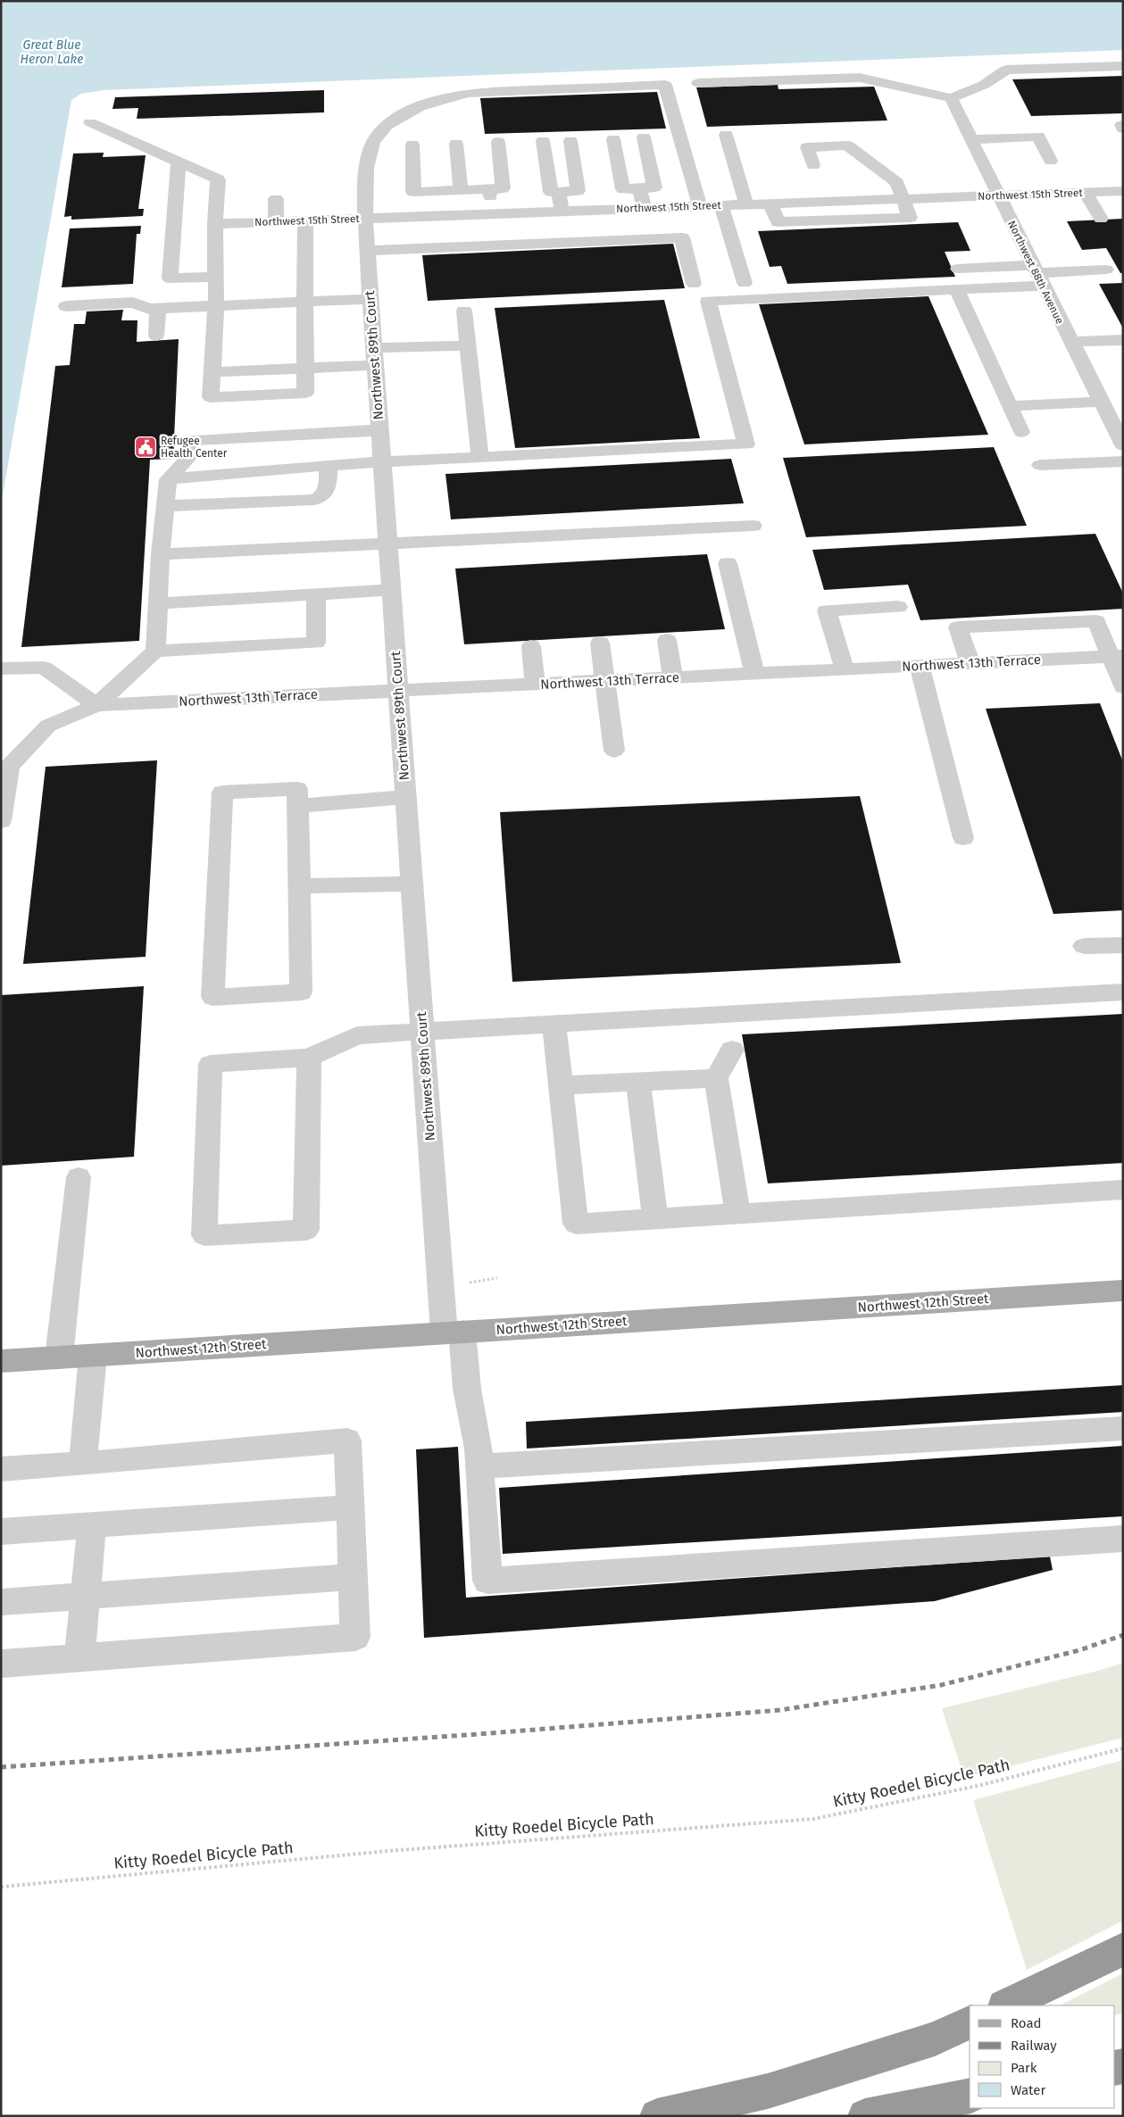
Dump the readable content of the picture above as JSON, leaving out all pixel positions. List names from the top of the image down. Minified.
{"streets":{"main road":["Northwest 12th Street"],"street":["Northwest 15th Street","Northwest 88th Avenue","Northwest 89th Court","Northwest 13th Terrace"],"path":["Kitty Roedel Bicycle Path"]},"crossings":[["Northwest 15th Street","Northwest 88th Avenue"],["Northwest 15th Street","Northwest 89th Court"],["Northwest 89th Court","Northwest 13th Terrace"],["Northwest 89th Court","Northwest 12th Street"]],"water":["Great Blue Heron Lake"],"places":{"public building":["Refugee Health Center"]},"legend":["Road","Railway","Park","Water"]}
